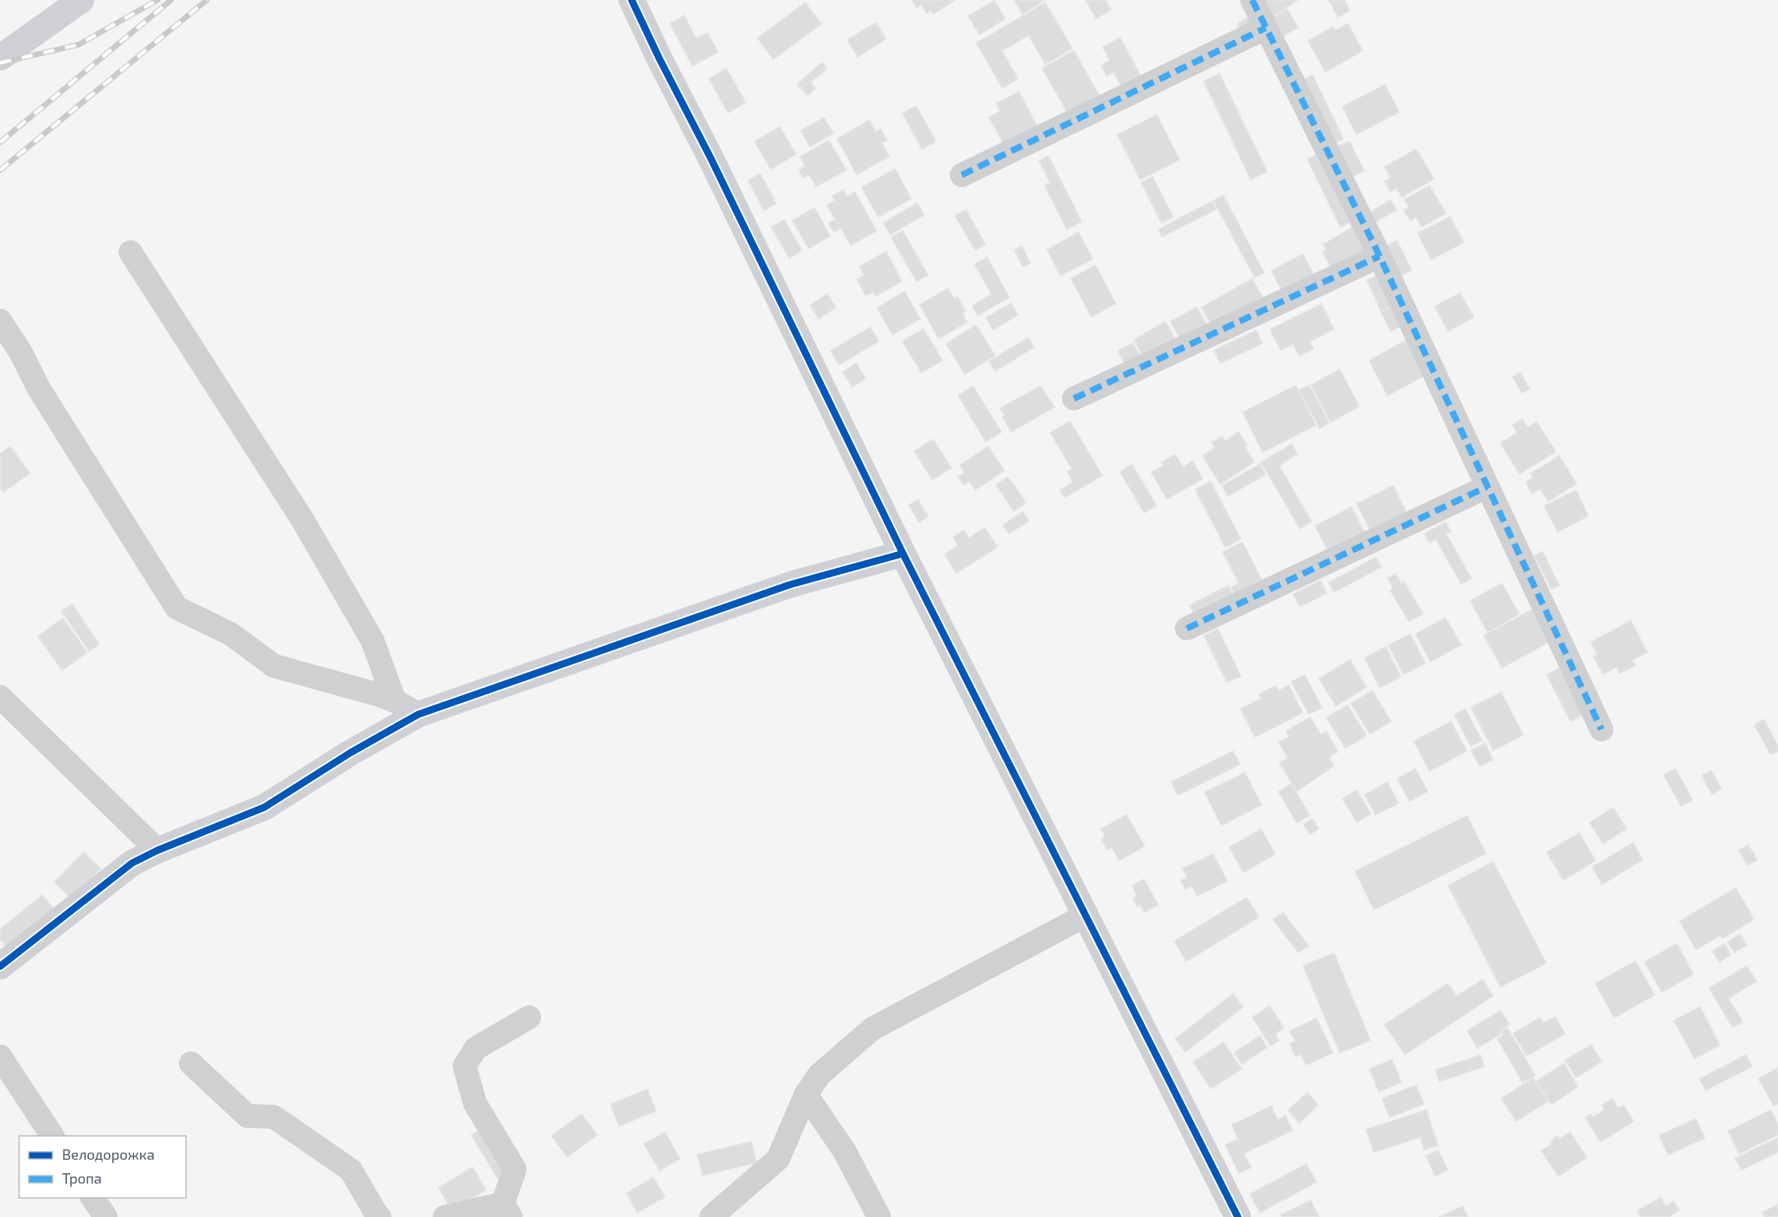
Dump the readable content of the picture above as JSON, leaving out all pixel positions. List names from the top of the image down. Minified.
{"legend":["Велодорожка","Тропа"]}
